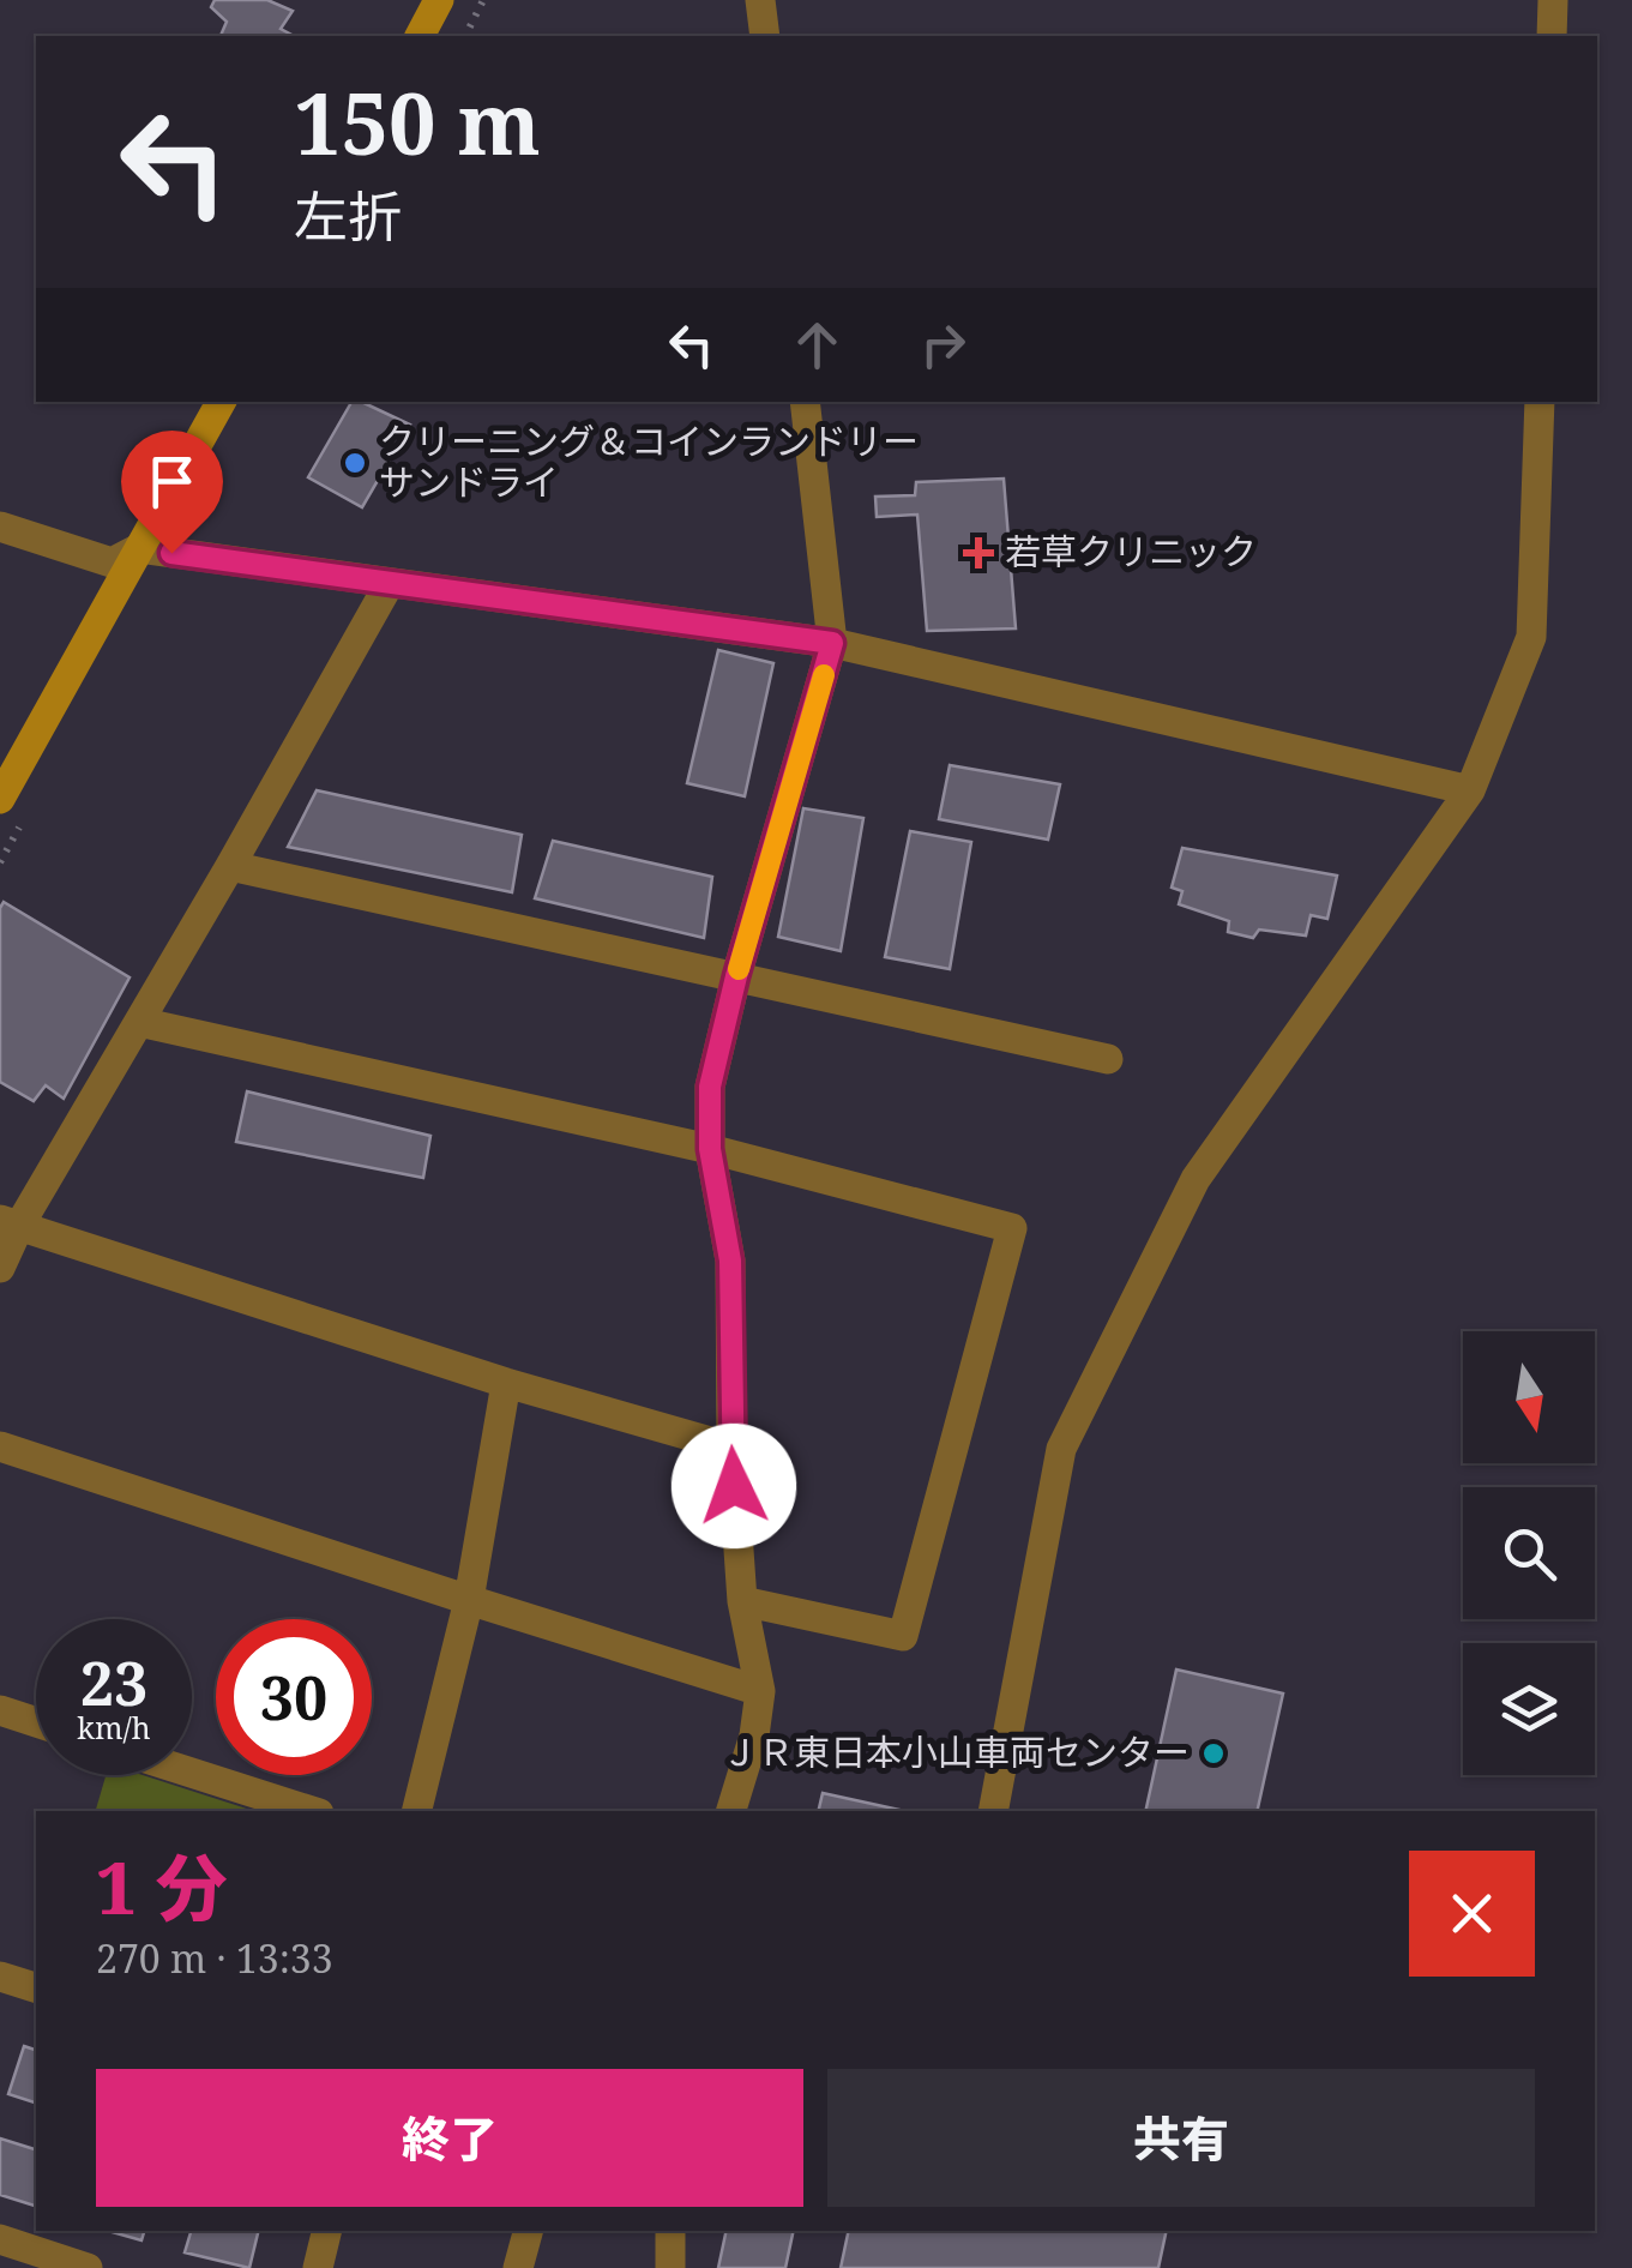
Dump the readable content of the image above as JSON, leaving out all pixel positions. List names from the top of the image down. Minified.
{"places":{"other":["クリーニング＆コインランドリー サンドライ","ＪＲ東日本小山車両センター"],"health":["若草クリニック"]},"north":"bottom","page":{"turn":["150 m","左折"],"speed":"23 km/h","limit":"30","heading":["1 分","270 m · 13:33"],"buttons":["終了","共有"]}}
